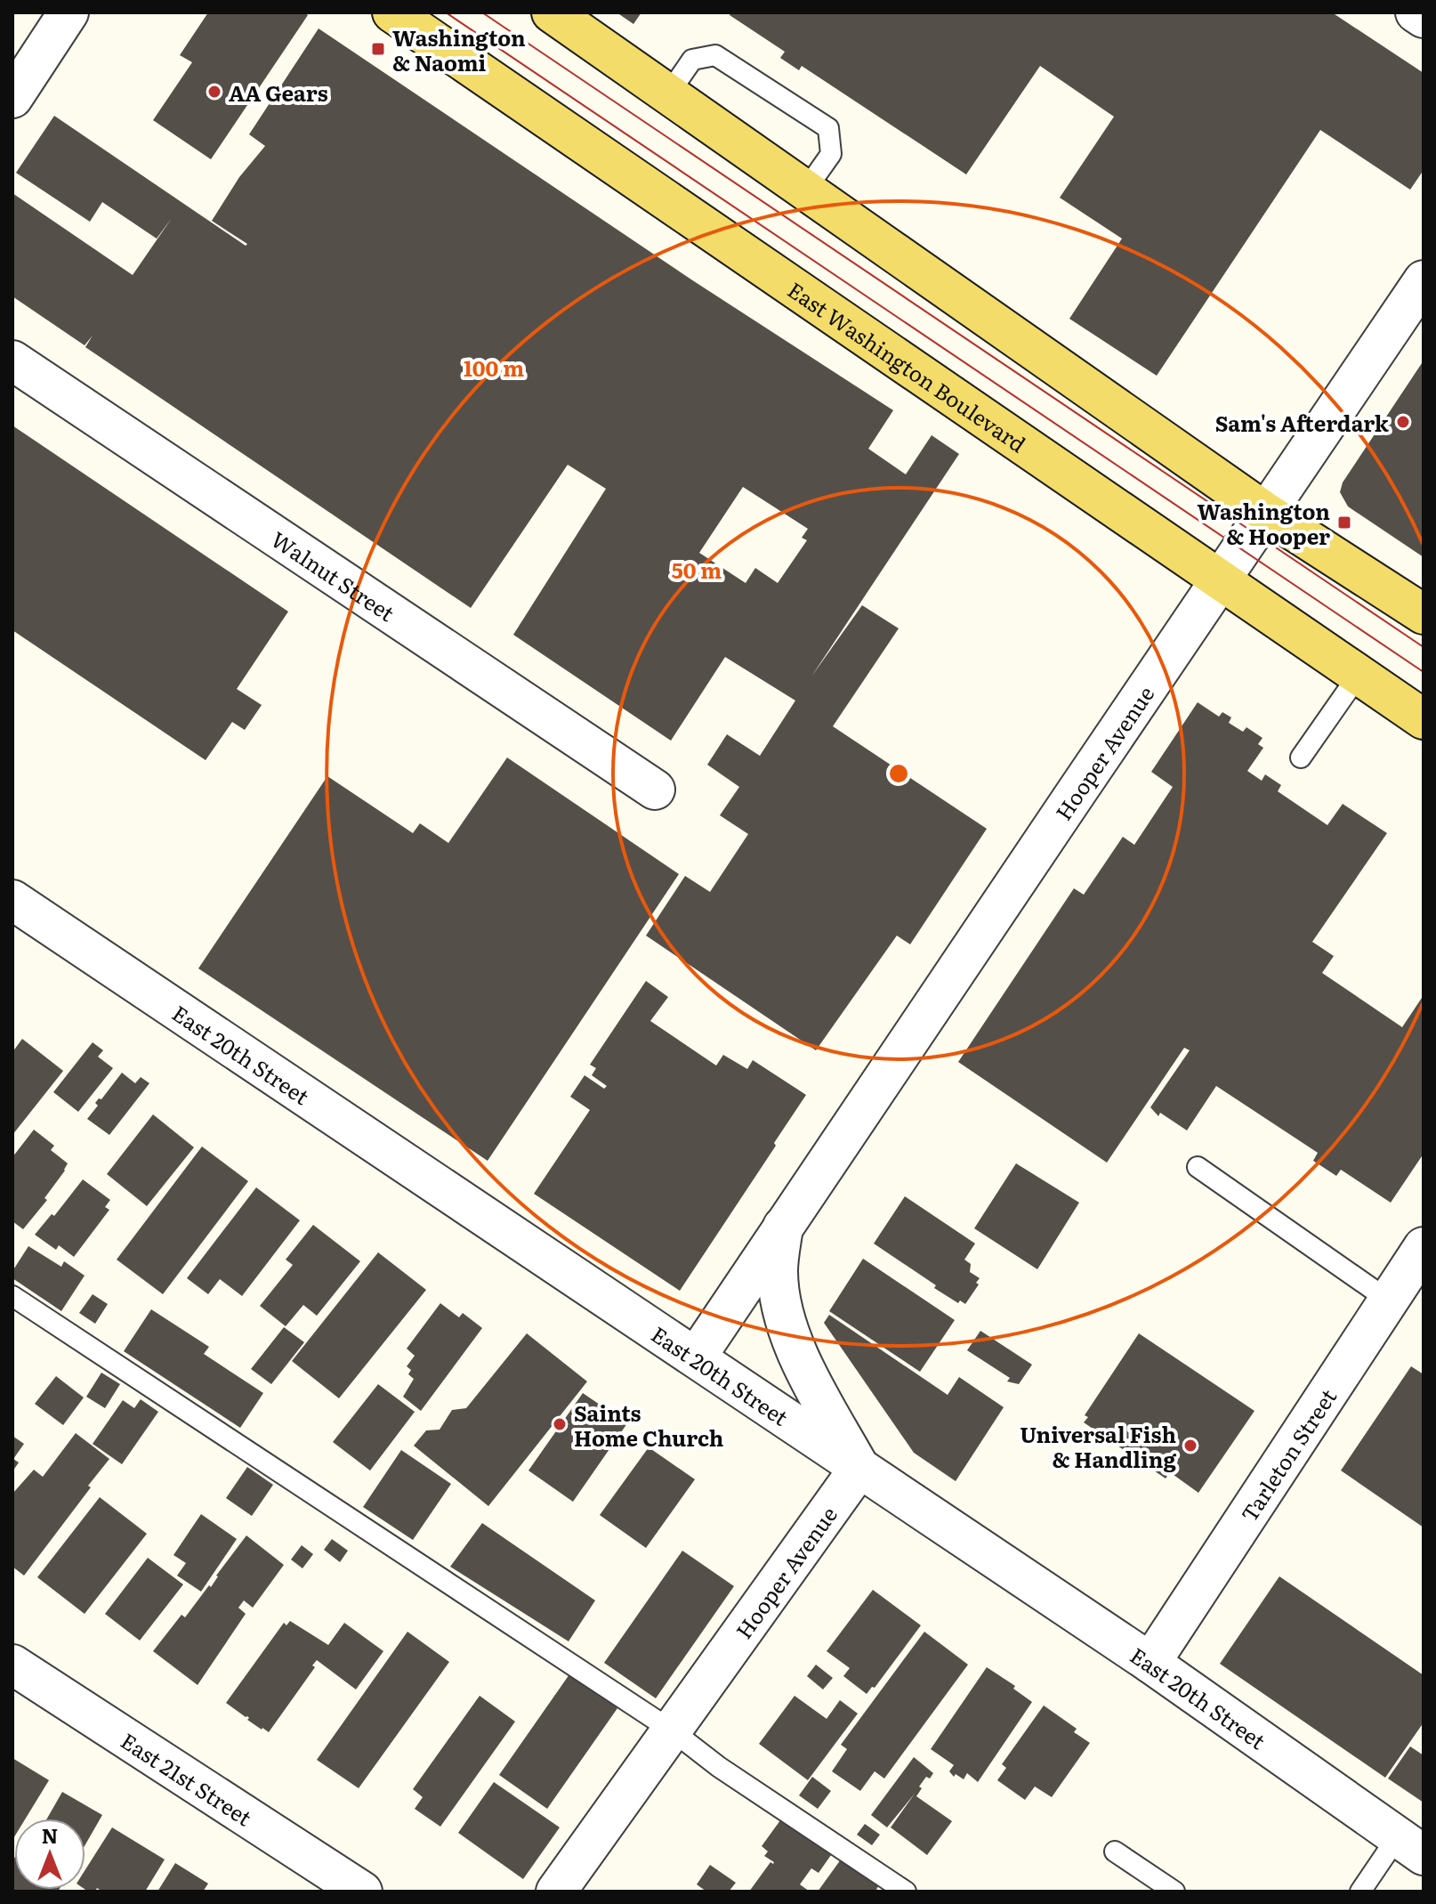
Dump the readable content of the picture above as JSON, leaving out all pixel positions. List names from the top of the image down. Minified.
{"streets":{"main road":["East Washington Boulevard"],"street":["Walnut Street","Hooper Avenue","East 20th Street","Tarleton Street","East 21st Street"]},"crossings":[["East Washington Boulevard","Hooper Avenue"],["Hooper Avenue","East 20th Street"],["East 20th Street","Tarleton Street"]],"places":{"transit":["Washington & Naomi","Washington & Hooper"],"other":["AA Gears","Sam's Afterdark","Saints Home Church","Universal Fish & Handling"]},"north":"top","rings":["100 m","50 m"]}
